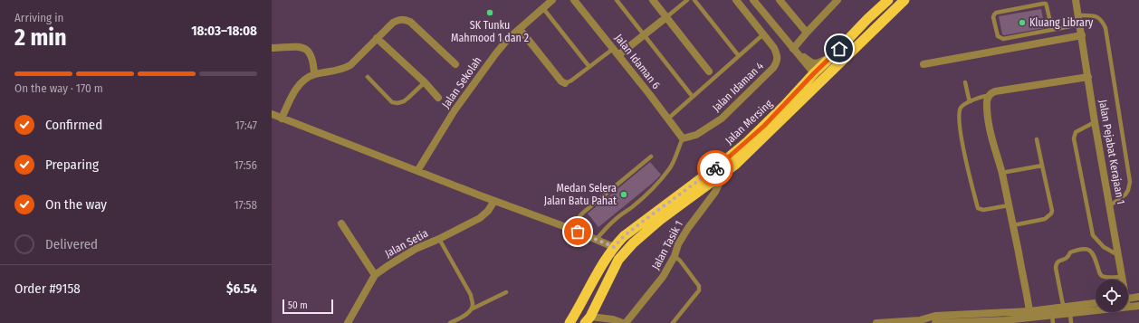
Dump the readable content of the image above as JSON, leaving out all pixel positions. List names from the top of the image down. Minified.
{"streets":{"highway":["Jalan Mersing"],"street":["Jalan Idaman 6","Jalan Sekolah","Jalan Idaman 4","Jalan Pejabat Kerajaan 1","Jalan Setia","Jalan Tasik 1"]},"crossings":[["Jalan Idaman 6","Jalan Idaman 4"]],"places":["SK Tunku Mahmood 1 dan 2","Kluang Library","Medan Selera Jalan Batu Pahat"],"scale_bar":"50 m","page":{"heading":["2 min","Arriving in","18:03–18:08"],"panel":["Order #9158","$6.54"],"bar":"On the way · 170 m","list":[["Confirmed","17:47"],["Preparing","17:56"],["On the way","17:58"],"Delivered"],"scale":"50 m"}}
